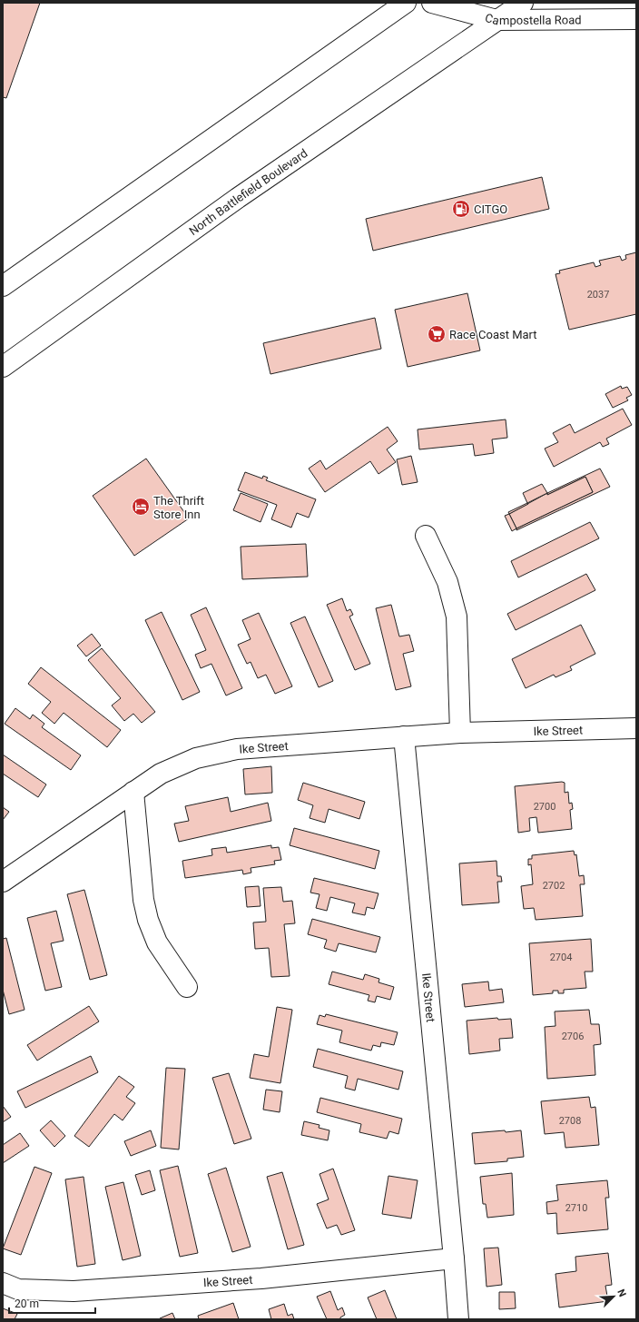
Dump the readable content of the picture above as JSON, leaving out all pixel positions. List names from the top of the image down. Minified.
{"streets":{"street":["Campostella Road","North Battlefield Boulevard","Ike Street"]},"crossings":[["Campostella Road","North Battlefield Boulevard"]],"places":{"fuel station":["CITGO"],"supermarket":["Race Coast Mart"],"hotel":["The Thrift Store Inn"]},"house_numbers":["2037","2700","2702","2704","2706","2708","2710"],"scale_bar":"20 m","north":"top right"}
